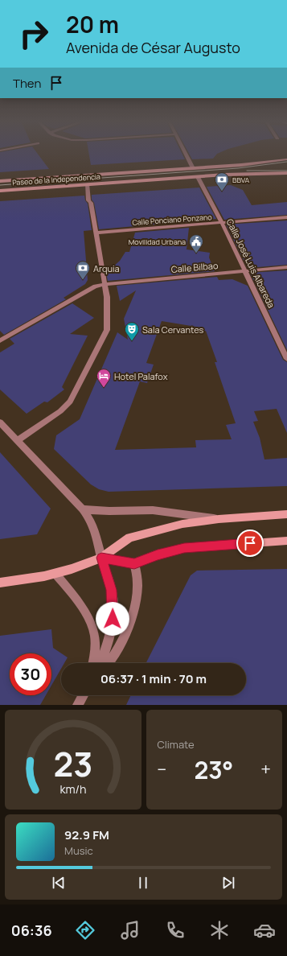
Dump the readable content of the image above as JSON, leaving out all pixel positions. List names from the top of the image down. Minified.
{"streets":{"street":["Paseo de la Independencia","Calle Ponciano Ponzano","Calle José Luis Albareda","Calle Bilbao"]},"crossings":[["Paseo de la Independencia","Calle José Luis Albareda"],["Calle Ponciano Ponzano","Calle José Luis Albareda"],["Calle José Luis Albareda","Calle Bilbao"]],"places":{"bank":["BBVA","Arquia"],"public building":["Movilidad Urbana"],"theatre":["Sala Cervantes"],"hotel":["Hotel Palafox"]},"page":{"turn":["20 m","Avenida de César Augusto"],"then":"Then","limit":"30","trip":"06:37 · 1 min · 70 m","tile":"Climate","heat":["−","23°","+"],"song":["92.9 FM","Music"],"tabs":"06:36","gauge":["23","km/h"]}}
